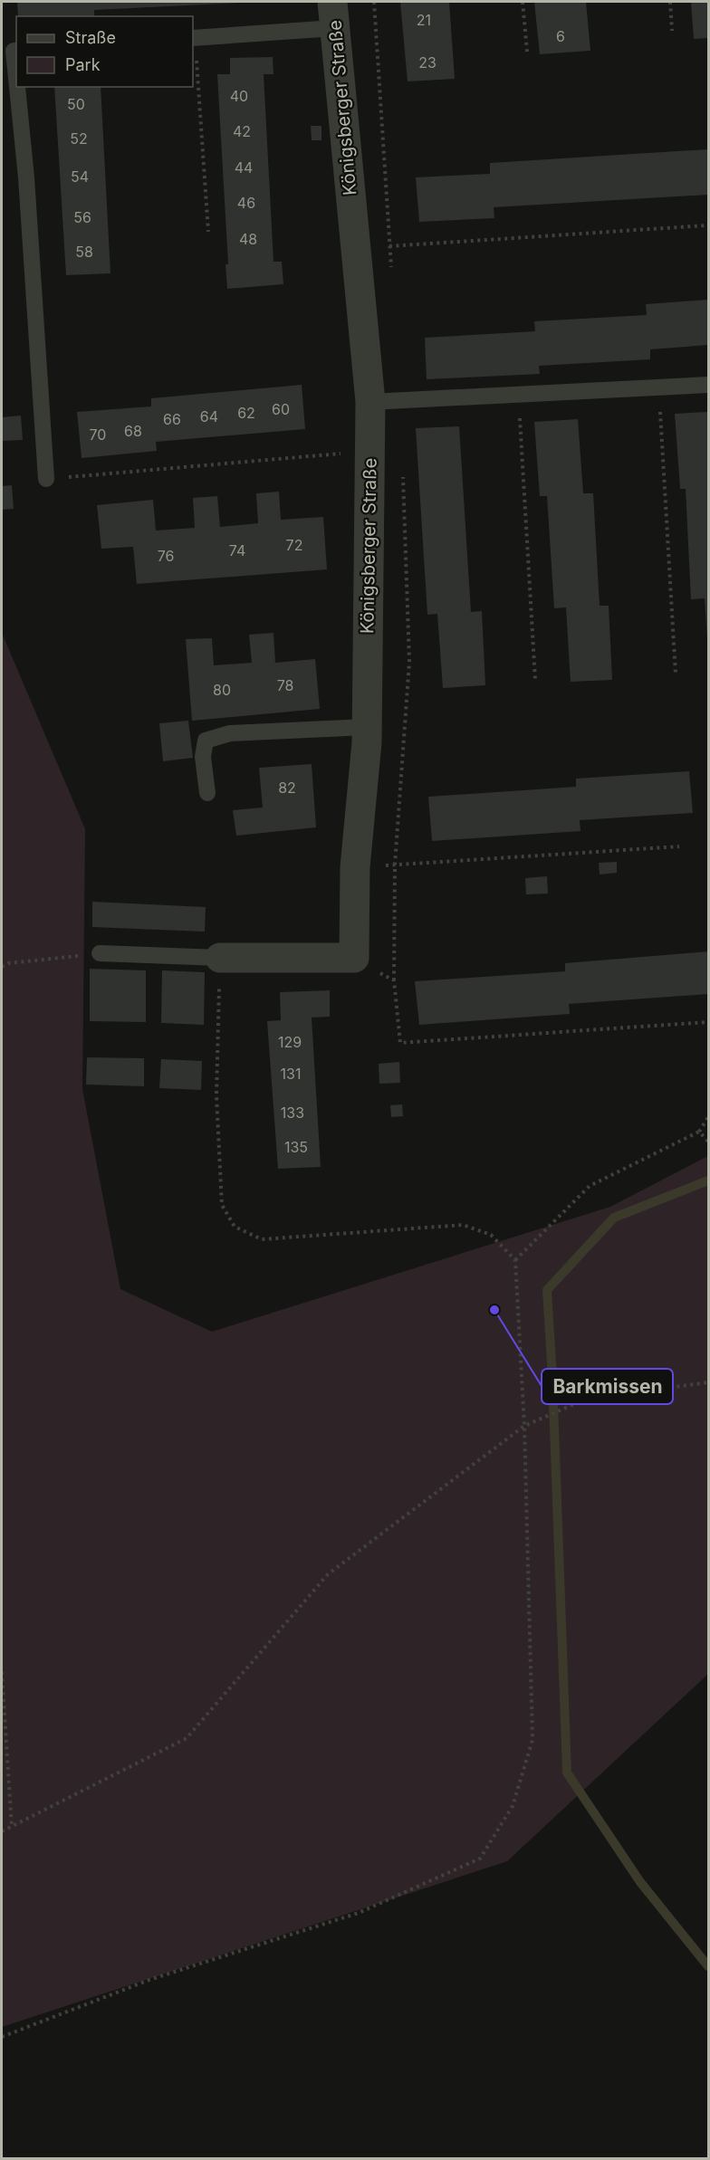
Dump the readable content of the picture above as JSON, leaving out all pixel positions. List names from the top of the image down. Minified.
{"streets":{"street":["Königsberger Straße"]},"places":["Barkmissen"],"house_numbers":["21","6","23","40","50","42","52","44","54","46","56","48","58","60","62","64","66","68","70","72","74","76","78","80","82","129","131","133","135"],"legend":["Straße","Park"]}
